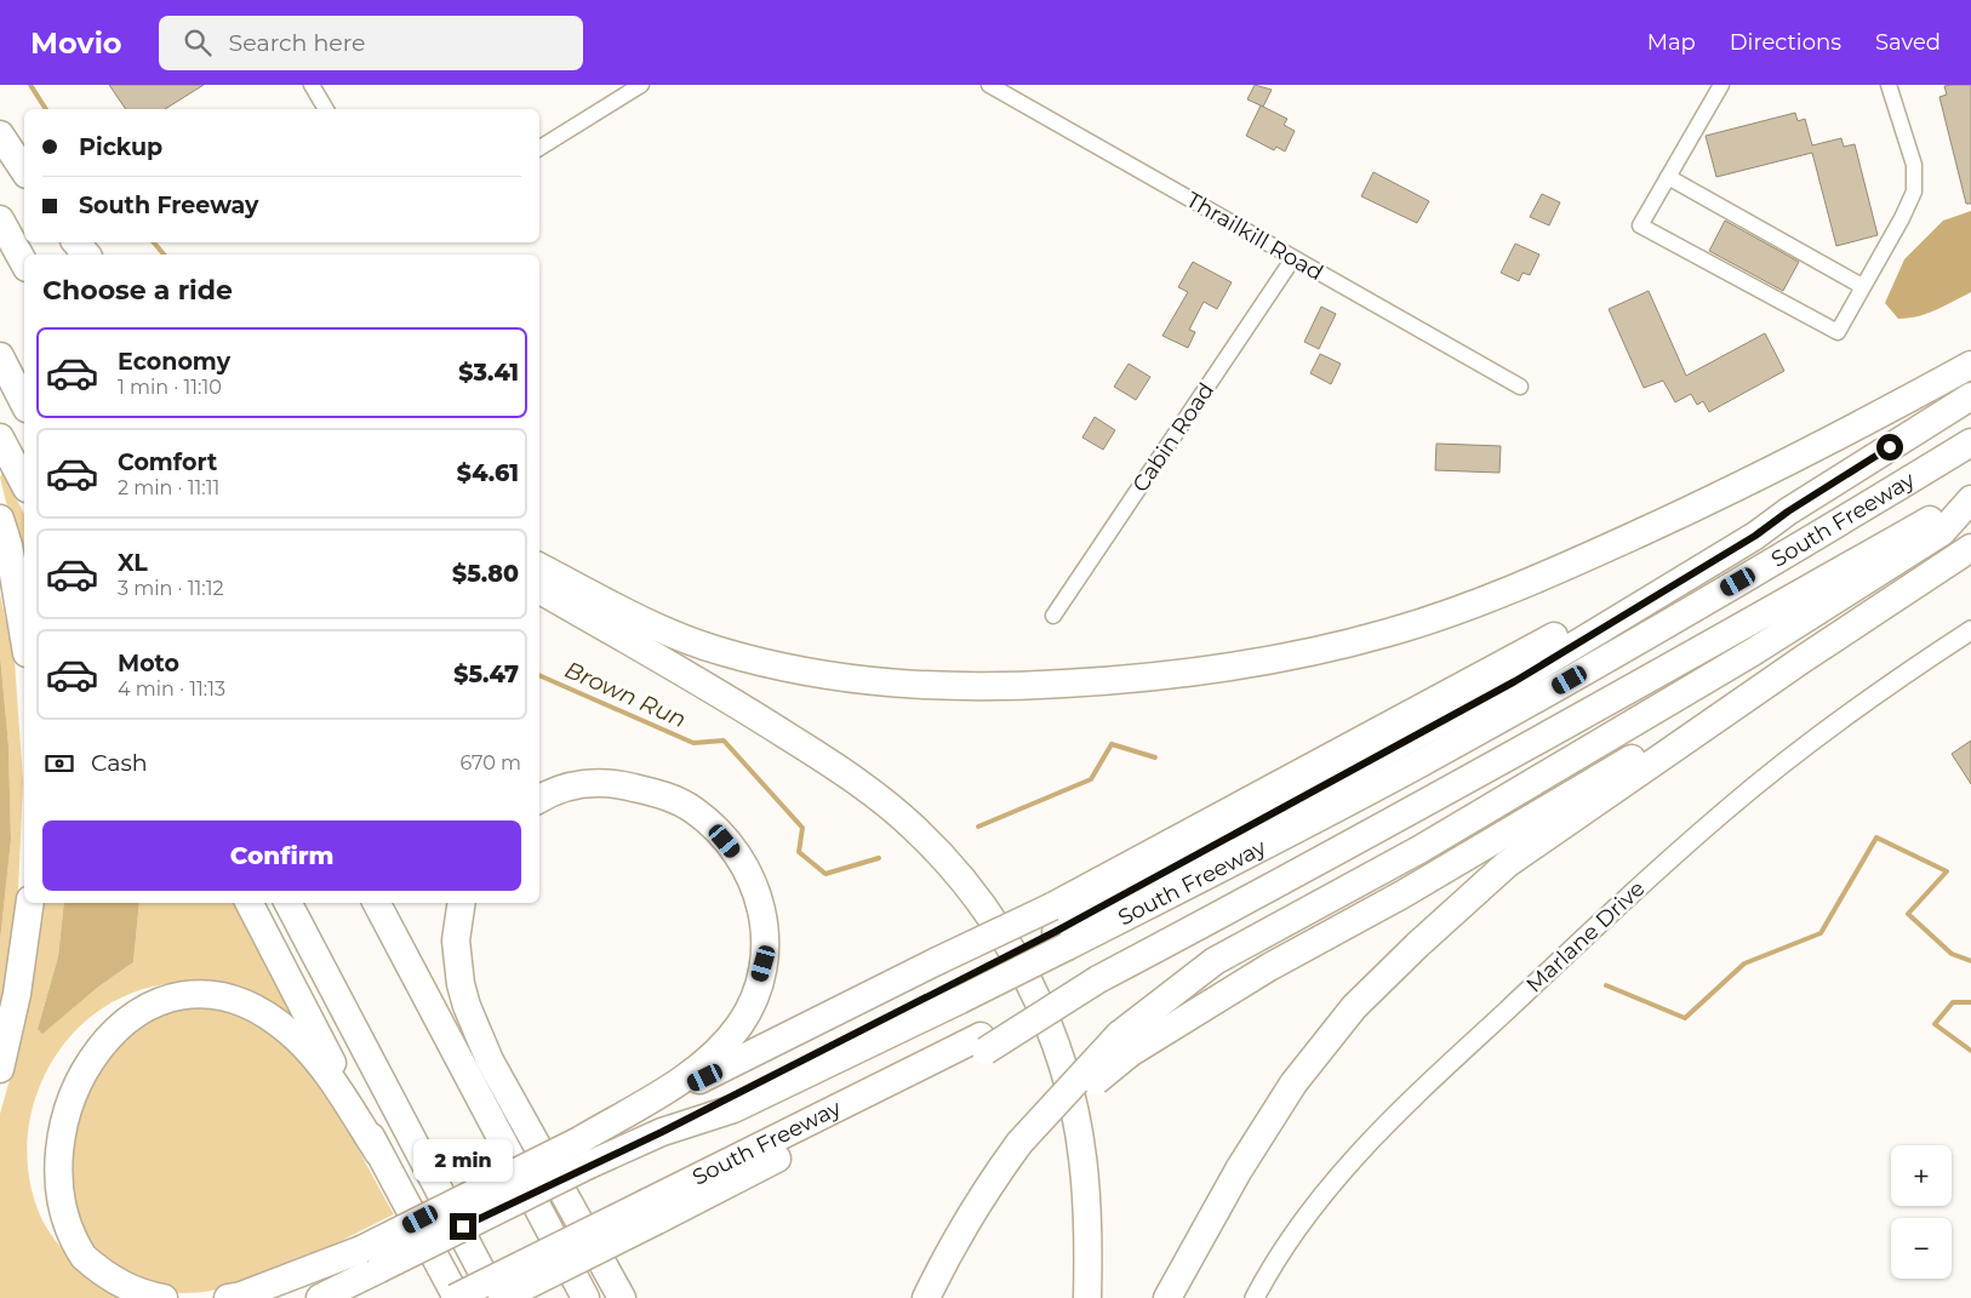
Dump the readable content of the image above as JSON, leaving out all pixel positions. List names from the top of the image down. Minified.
{"streets":{"highway":["South Freeway"],"street":["Thrailkill Road","Cabin Road","Marlane Drive"]},"crossings":[["Thrailkill Road","Cabin Road"]],"water":["Brown Run"],"page":{"header":"Movio","search":"Search here","nav":["Map","Directions","Saved"],"banner":["Pickup","South Freeway"],"heading":"Choose a ride","list":[{"name":"Economy","note":"1 min · 11:10","value":"$3.41"},{"name":"Comfort","note":"2 min · 11:11","value":"$4.61"},{"name":"XL","note":"3 min · 11:12","value":"$5.80"},{"name":"Moto","note":"4 min · 11:13","value":"$5.47"}],"pay":["Cash","670 m"],"buttons":"Confirm","bubble":"2 min","map_buttons":["+","−"]}}
